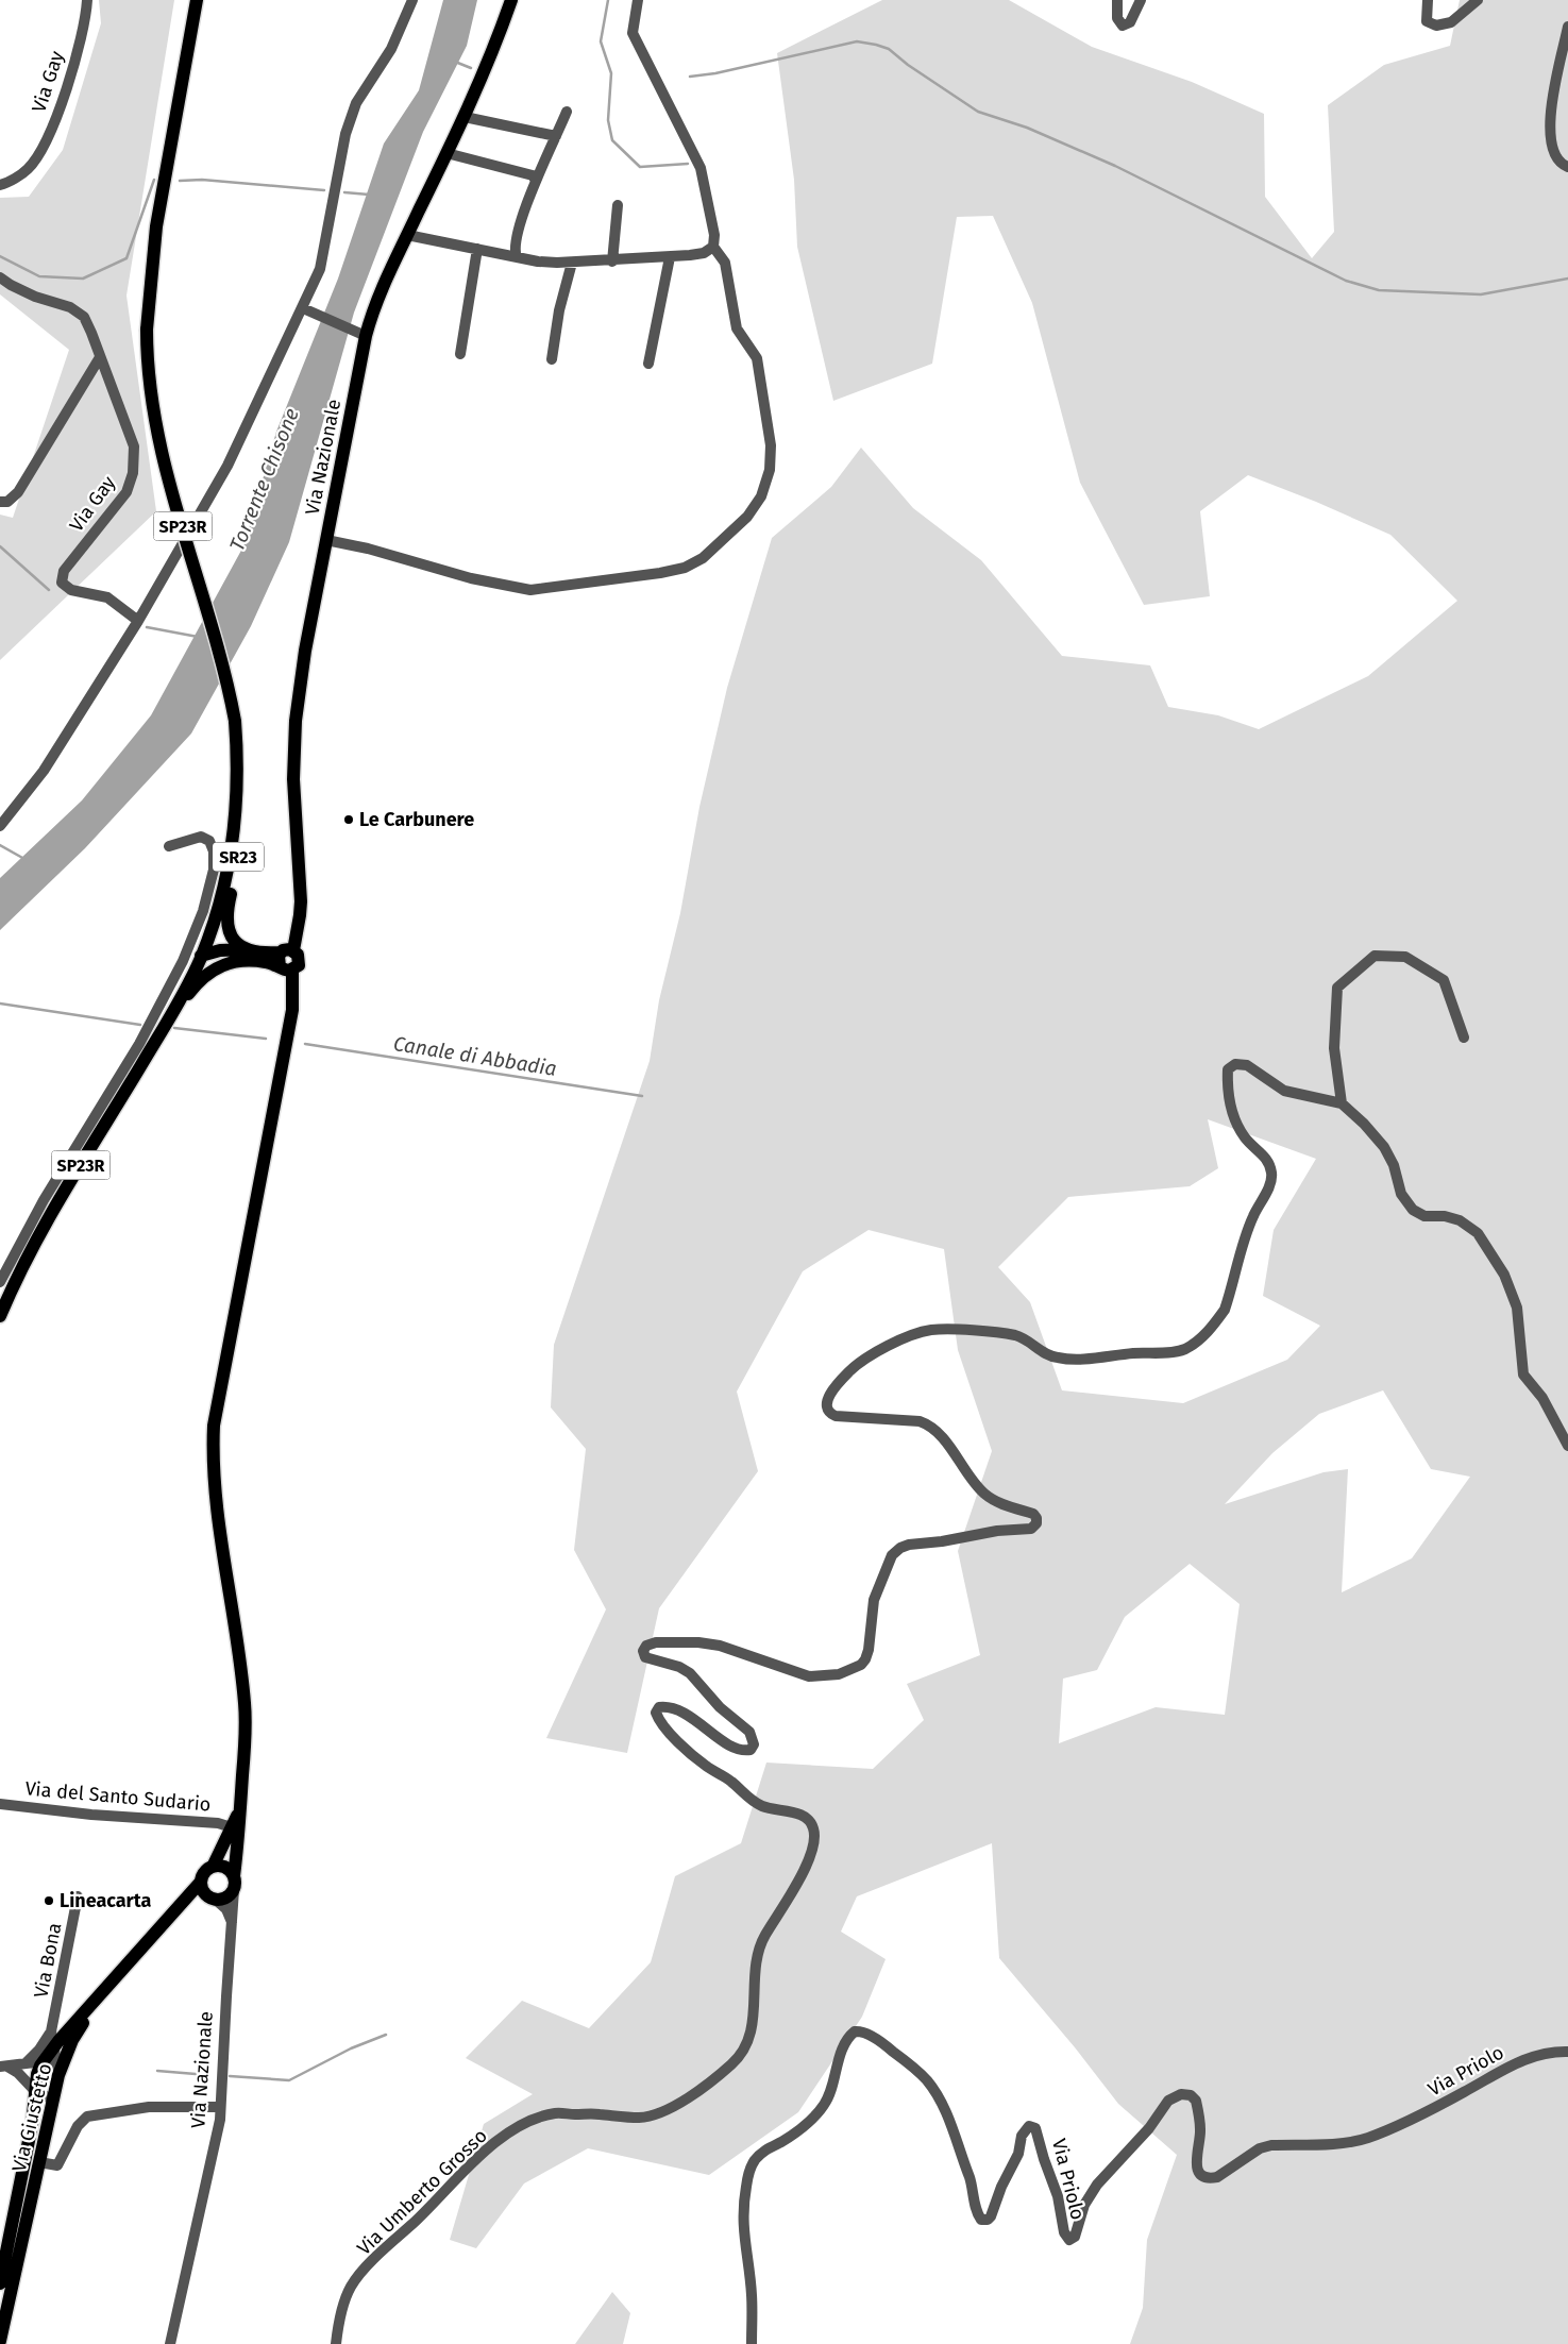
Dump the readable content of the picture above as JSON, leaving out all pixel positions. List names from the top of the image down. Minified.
{"streets":{"main road":["Via Nazionale","SP23R","SR23","Via Giustetto"],"street":["Via Gay","Via del Santo Sudario","Via Bona","Via Priolo","Via Umberto Grosso"]},"crossings":[["Via Nazionale","Via Giustetto"],["SP23R","SR23"]],"water":["Torrente Chisone","Canale di Abbadia"],"places":["Le Carbunere","Lineacarta"]}
